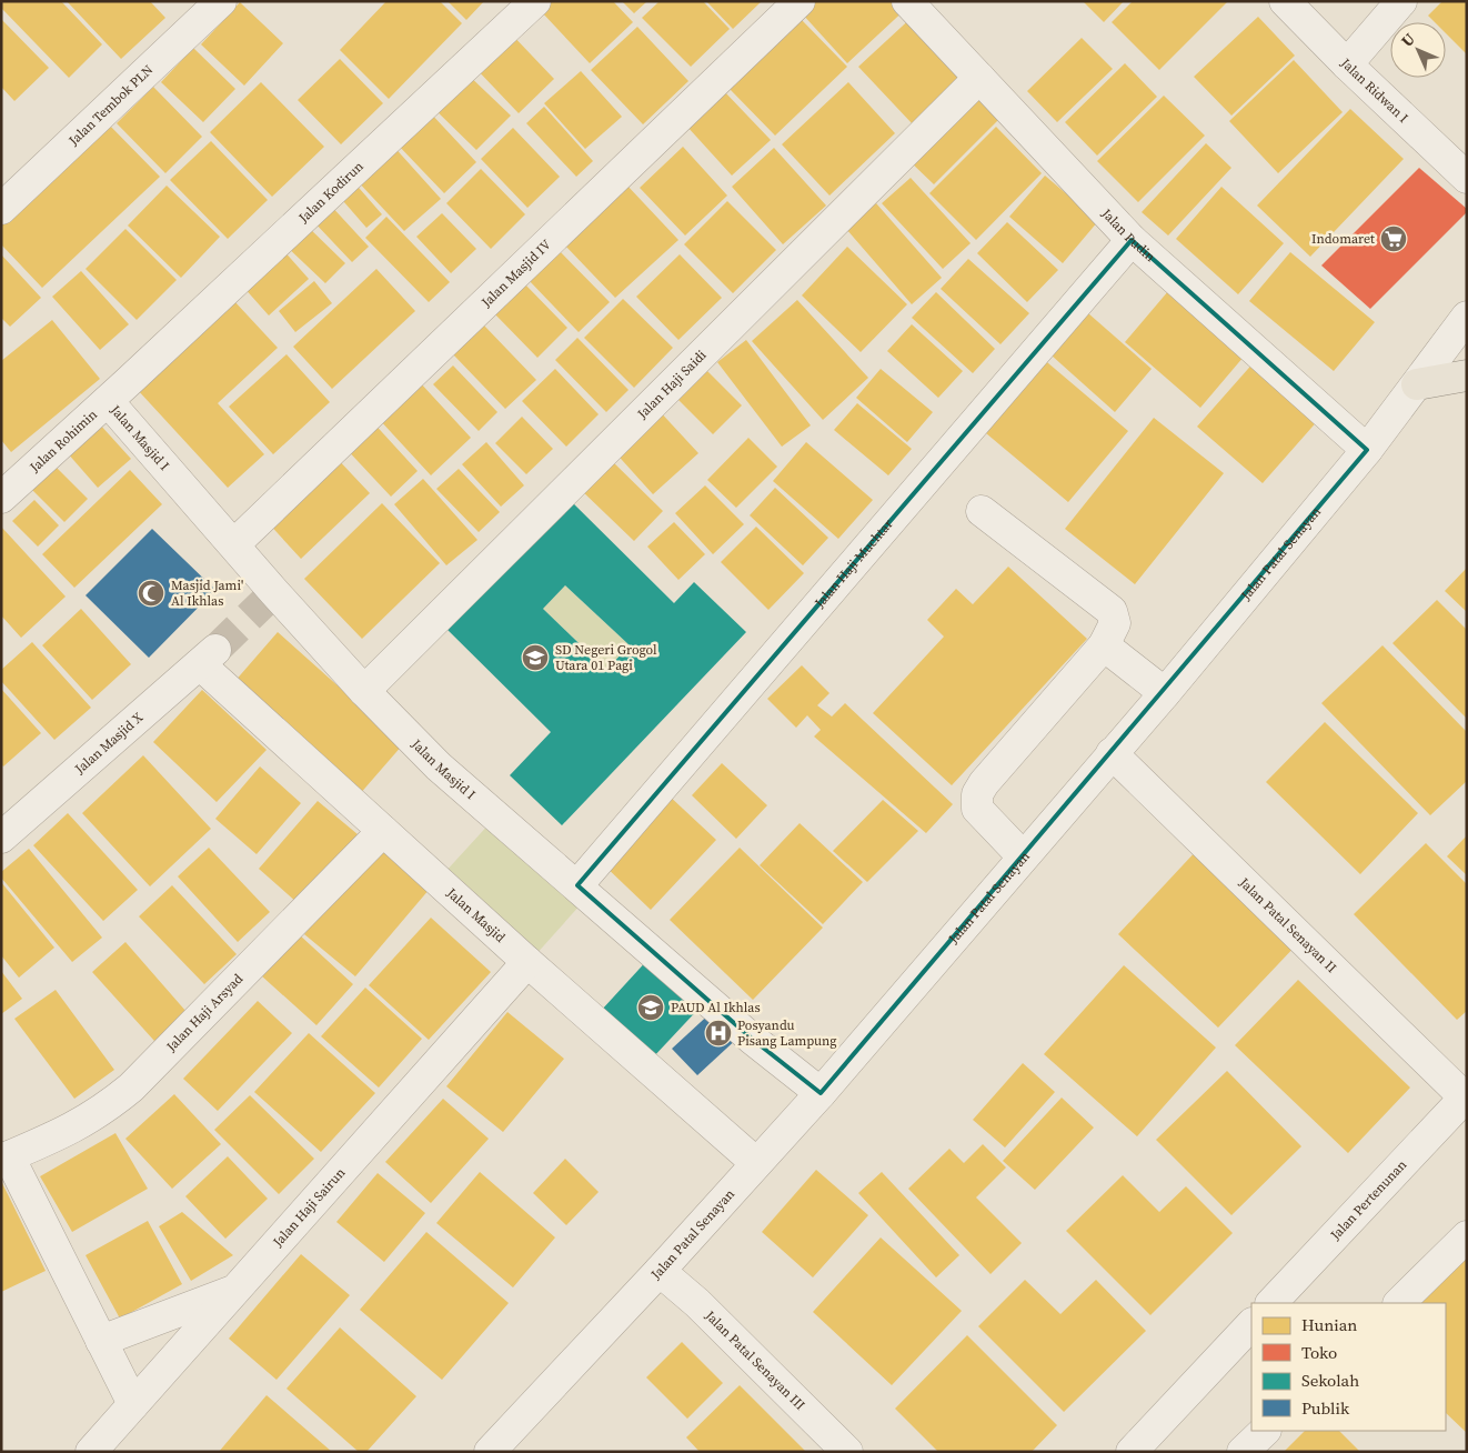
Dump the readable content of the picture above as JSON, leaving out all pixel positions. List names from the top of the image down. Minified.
{"streets":{"street":["Jalan Ridwan I","Jalan Tembok PLN","Jalan Kodirun","Jalan Pudin","Jalan Masjid IV","Jalan Haji Saidi","Jalan Masjid I","Jalan Rohimin","Jalan Patal Senayan","Jalan Haji Muchtar","Jalan Masjid X","Jalan Masjid","Jalan Patal Senayan II","Jalan Haji Arsyad","Jalan Pertenunan","Jalan Haji Sairun","Jalan Patal Senayan III"]},"crossings":[["Jalan Kodirun","Jalan Masjid I"],["Jalan Kodirun","Jalan Rohimin"],["Jalan Pudin","Jalan Haji Saidi"],["Jalan Pudin","Jalan Patal Senayan"],["Jalan Pudin","Jalan Haji Muchtar"],["Jalan Masjid IV","Jalan Masjid I"],["Jalan Haji Saidi","Jalan Masjid I"],["Jalan Masjid I","Jalan Rohimin"],["Jalan Masjid I","Jalan Patal Senayan"],["Jalan Masjid I","Jalan Haji Muchtar"],["Jalan Patal Senayan","Jalan Masjid"],["Jalan Patal Senayan","Jalan Patal Senayan II"],["Jalan Patal Senayan","Jalan Patal Senayan III"],["Jalan Masjid X","Jalan Masjid"],["Jalan Masjid","Jalan Haji Arsyad"],["Jalan Masjid","Jalan Haji Sairun"],["Jalan Patal Senayan II","Jalan Pertenunan"]],"places":{"supermarket":["Indomaret"],"mosque":["Masjid Jami' Al Ikhlas"],"school or university":["SD Negeri Grogol Utara 01 Pagi","PAUD Al Ikhlas"],"hospital":["Posyandu Pisang Lampung"]},"legend":["Hunian","Toko","Sekolah","Publik"],"north":"top left"}
